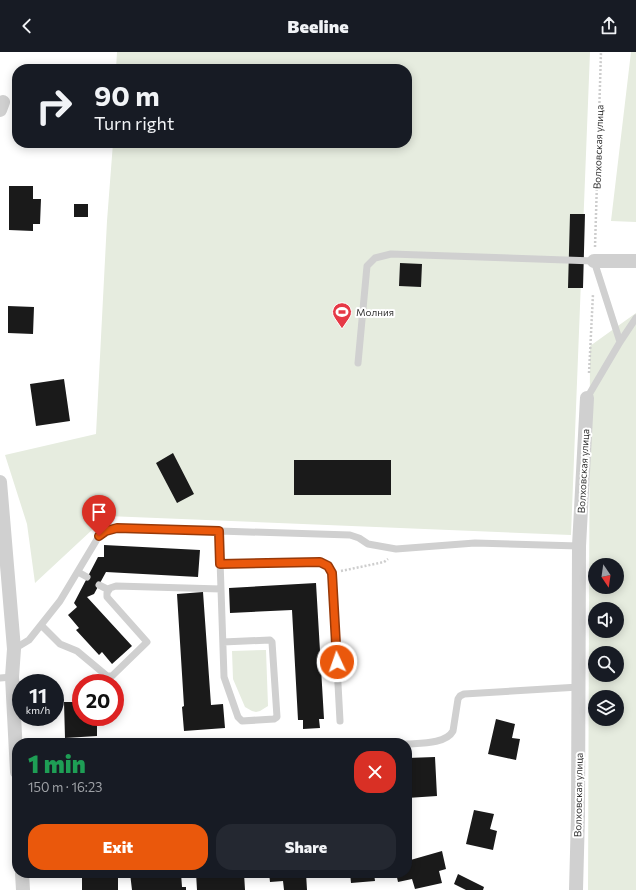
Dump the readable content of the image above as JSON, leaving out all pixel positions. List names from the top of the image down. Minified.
{"streets":{"street":["Волховская улица"]},"places":{"sports":["Молния"]},"north":"bottom","page":{"header":"Beeline","turn":["90 m","Turn right"],"speed":"11 km/h","limit":"20","heading":["1 min","150 m · 16:23"],"buttons":["Exit","Share"]}}
